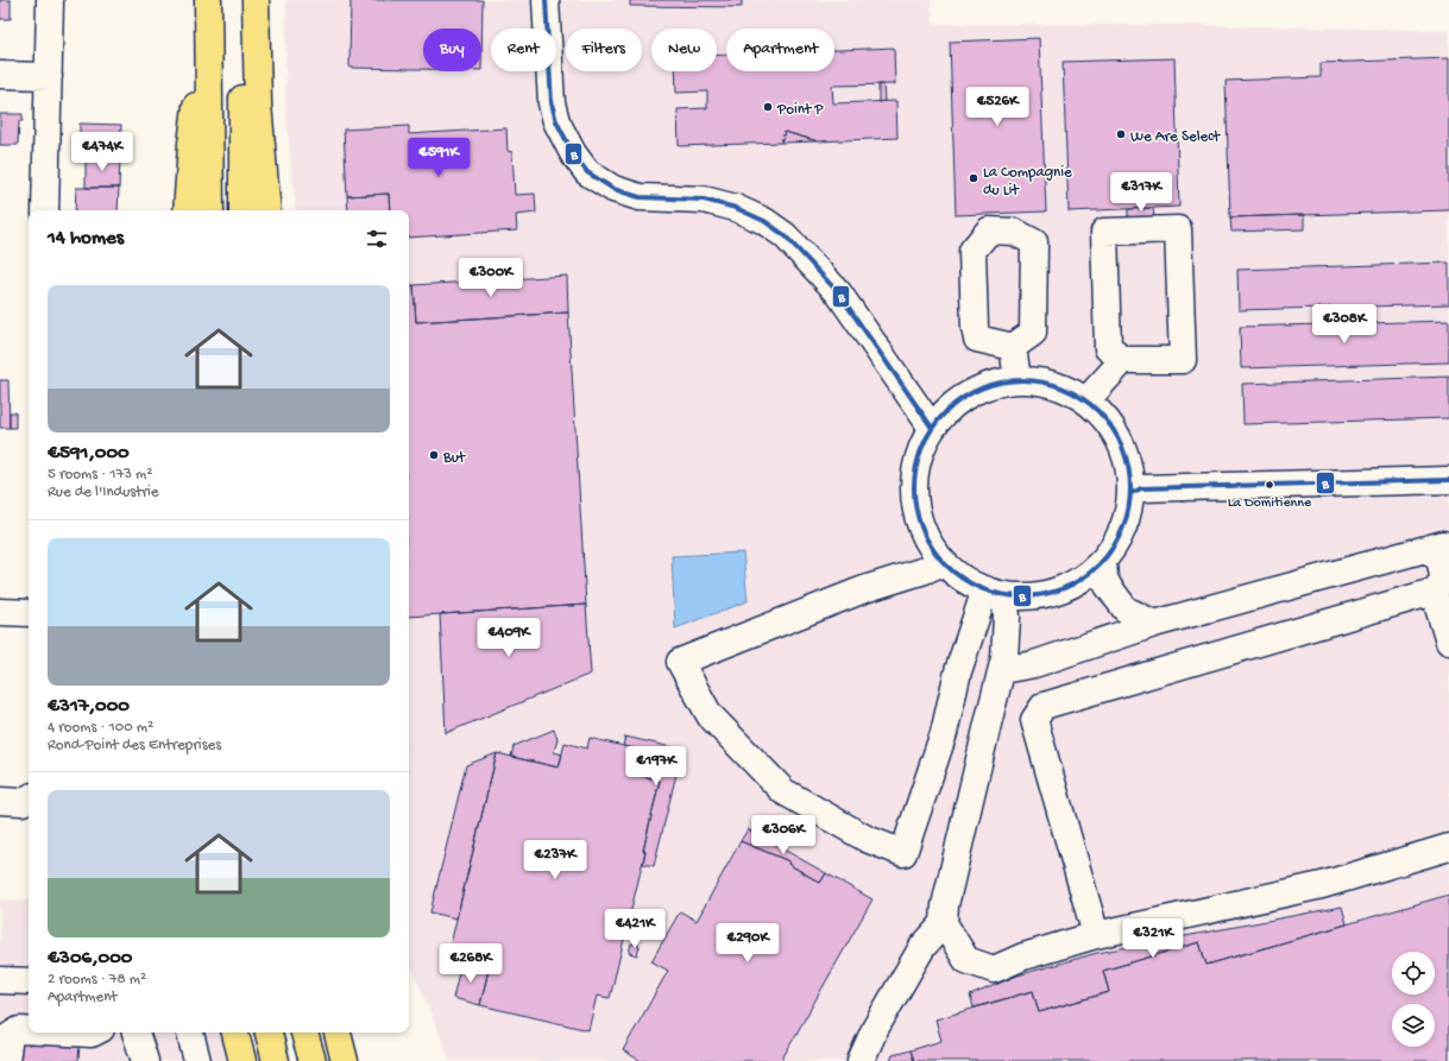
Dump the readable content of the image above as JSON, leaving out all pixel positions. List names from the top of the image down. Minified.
{"places":["Point P","We Are Select","La Compagnie du Lit","But","La Domitienne"],"lines":["transit line B"],"page":{"chip":["Buy","Rent","Filters","New","Apartment"],"price":["€526K","€474K","€591K","€317K","€300K","€308K","€409K","€197K","€306K","€237K","€421K","€321K","€290K","€268K"],"heading":"14 homes","list":[{"name":"€591,000","note":"5 rooms · 173 m² · Rue de l'Industrie"},{"name":"€317,000","note":"4 rooms · 100 m² · Rond-Point des Entreprises"},{"name":"€306,000","note":"2 rooms · 78 m² · Apartment"}]}}
